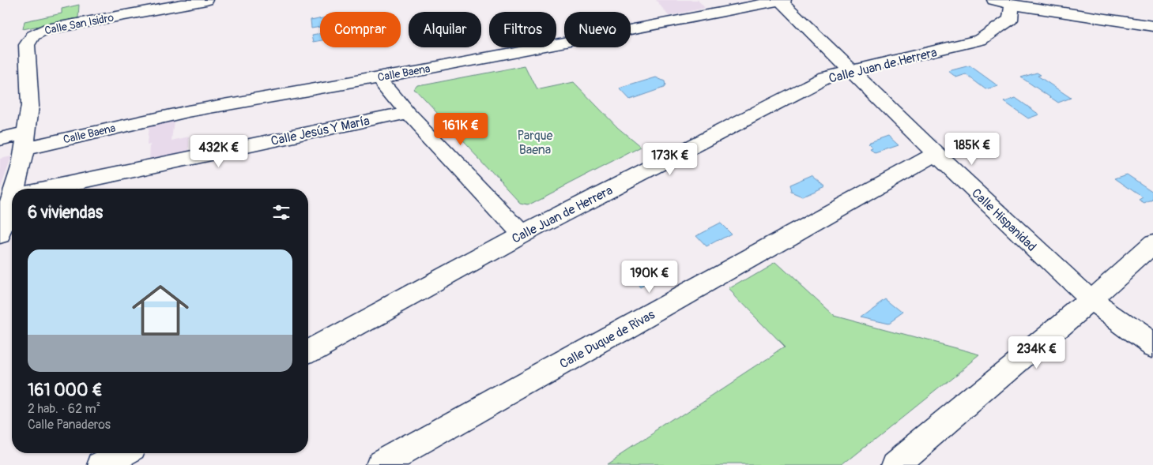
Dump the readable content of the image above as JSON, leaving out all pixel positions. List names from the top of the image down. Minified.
{"streets":{"street":["Calle San Isidro","Calle Juan de Herrera","Calle Baena","Calle Jesús Y María","Calle Hispanidad","Calle Duque de Rivas"]},"crossings":[["Calle San Isidro","Calle Baena"],["Calle Juan de Herrera","Calle Hispanidad"],["Calle Baena","Calle Hispanidad"],["Calle Hispanidad","Calle Duque de Rivas"]],"parks":["Parque Baena"],"page":{"chip":["Comprar","Alquilar","Filtros","Nuevo"],"price":["161K €","185K €","432K €","173K €","190K €","234K €"],"heading":"6 viviendas","list":[{"name":"161 000 €","note":"2 hab. · 62 m² · Calle Panaderos"}]}}
